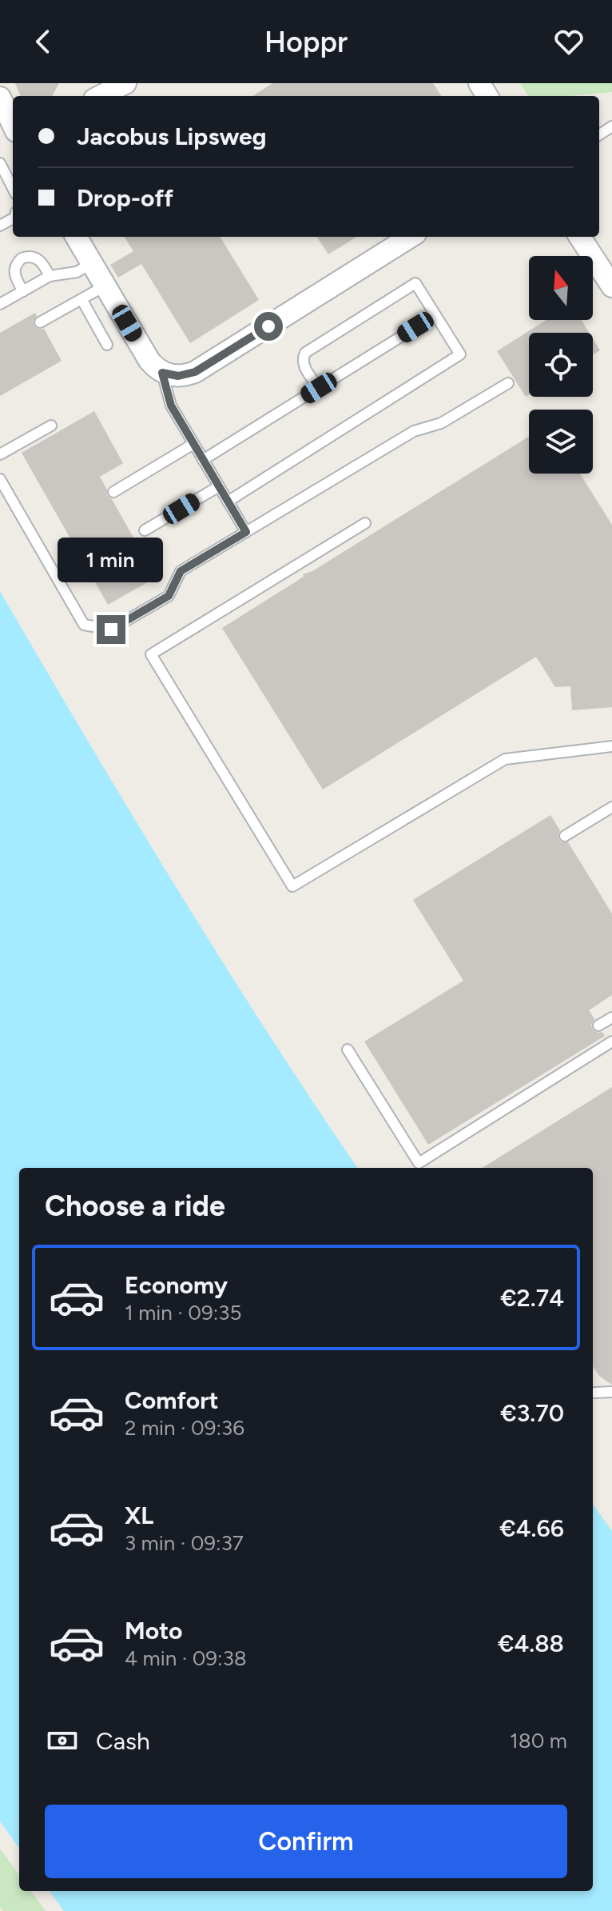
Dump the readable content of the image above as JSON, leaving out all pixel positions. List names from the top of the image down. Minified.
{"north":"top","page":{"header":"Hoppr","banner":["Jacobus Lipsweg","Drop-off"],"bubble":"1 min","heading":"Choose a ride","list":[{"name":"Economy","note":"1 min · 09:35","value":"€2.74"},{"name":"Comfort","note":"2 min · 09:36","value":"€3.70"},{"name":"XL","note":"3 min · 09:37","value":"€4.66"},{"name":"Moto","note":"4 min · 09:38","value":"€4.88"}],"pay":["Cash","180 m"],"buttons":"Confirm"}}
